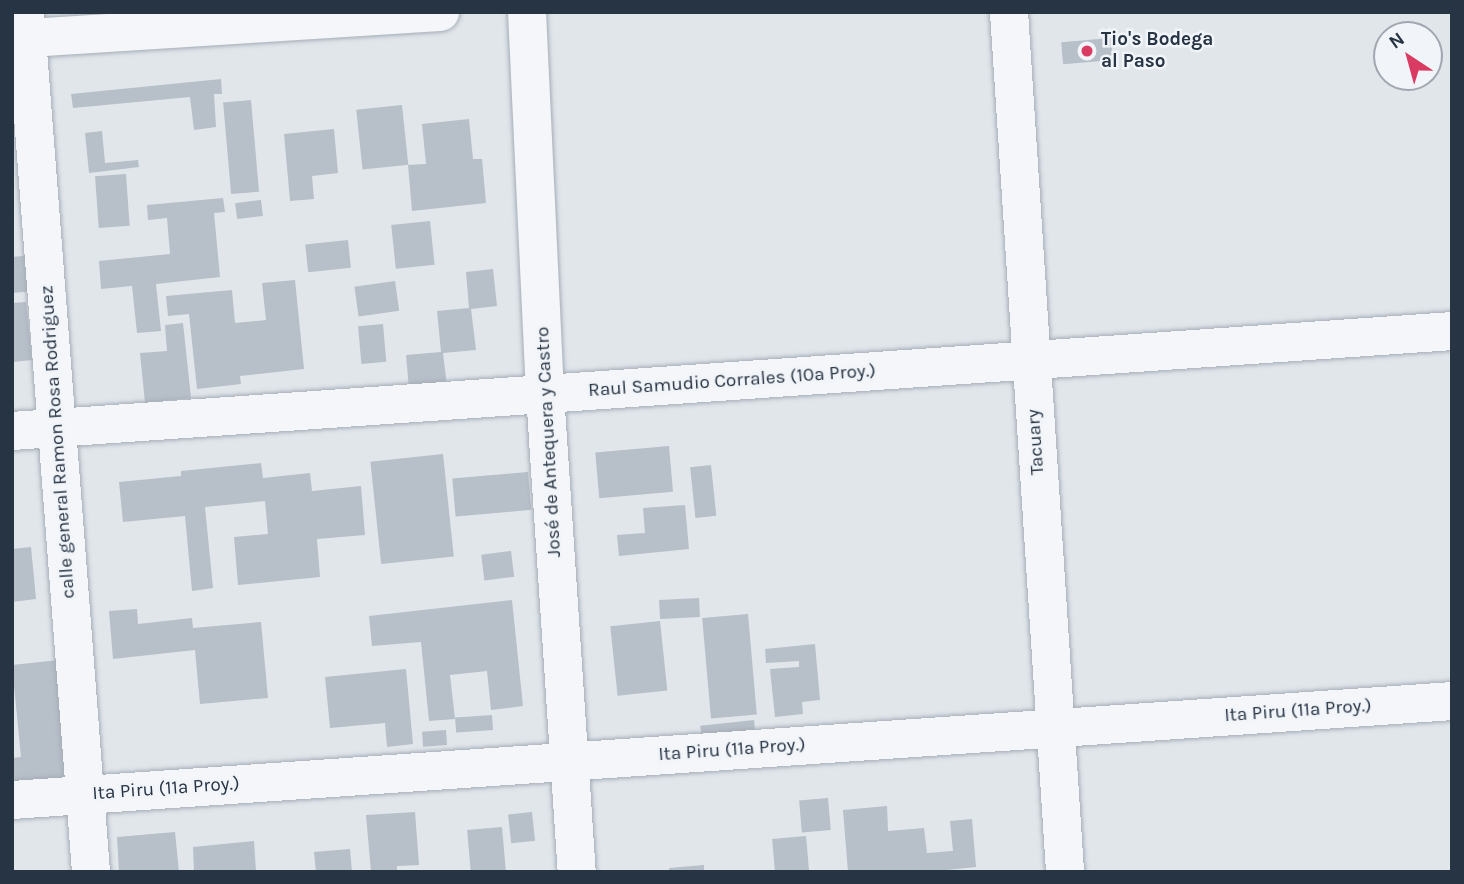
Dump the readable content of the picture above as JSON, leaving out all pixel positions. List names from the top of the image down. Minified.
{"streets":{"street":["Raul Samudio Corrales (10ª Proy.)","calle general Ramon Rosa Rodriguez","José de Antequera y Castro","Tacuary","Ita Piru (11ª Proy.)"]},"crossings":[["Raul Samudio Corrales (10ª Proy.)","calle general Ramon Rosa Rodriguez"],["Raul Samudio Corrales (10ª Proy.)","José de Antequera y Castro"],["Raul Samudio Corrales (10ª Proy.)","Tacuary"],["calle general Ramon Rosa Rodriguez","Ita Piru (11ª Proy.)"],["José de Antequera y Castro","Ita Piru (11ª Proy.)"],["Tacuary","Ita Piru (11ª Proy.)"]],"places":["Tio's Bodega al Paso"],"north":"top left"}
